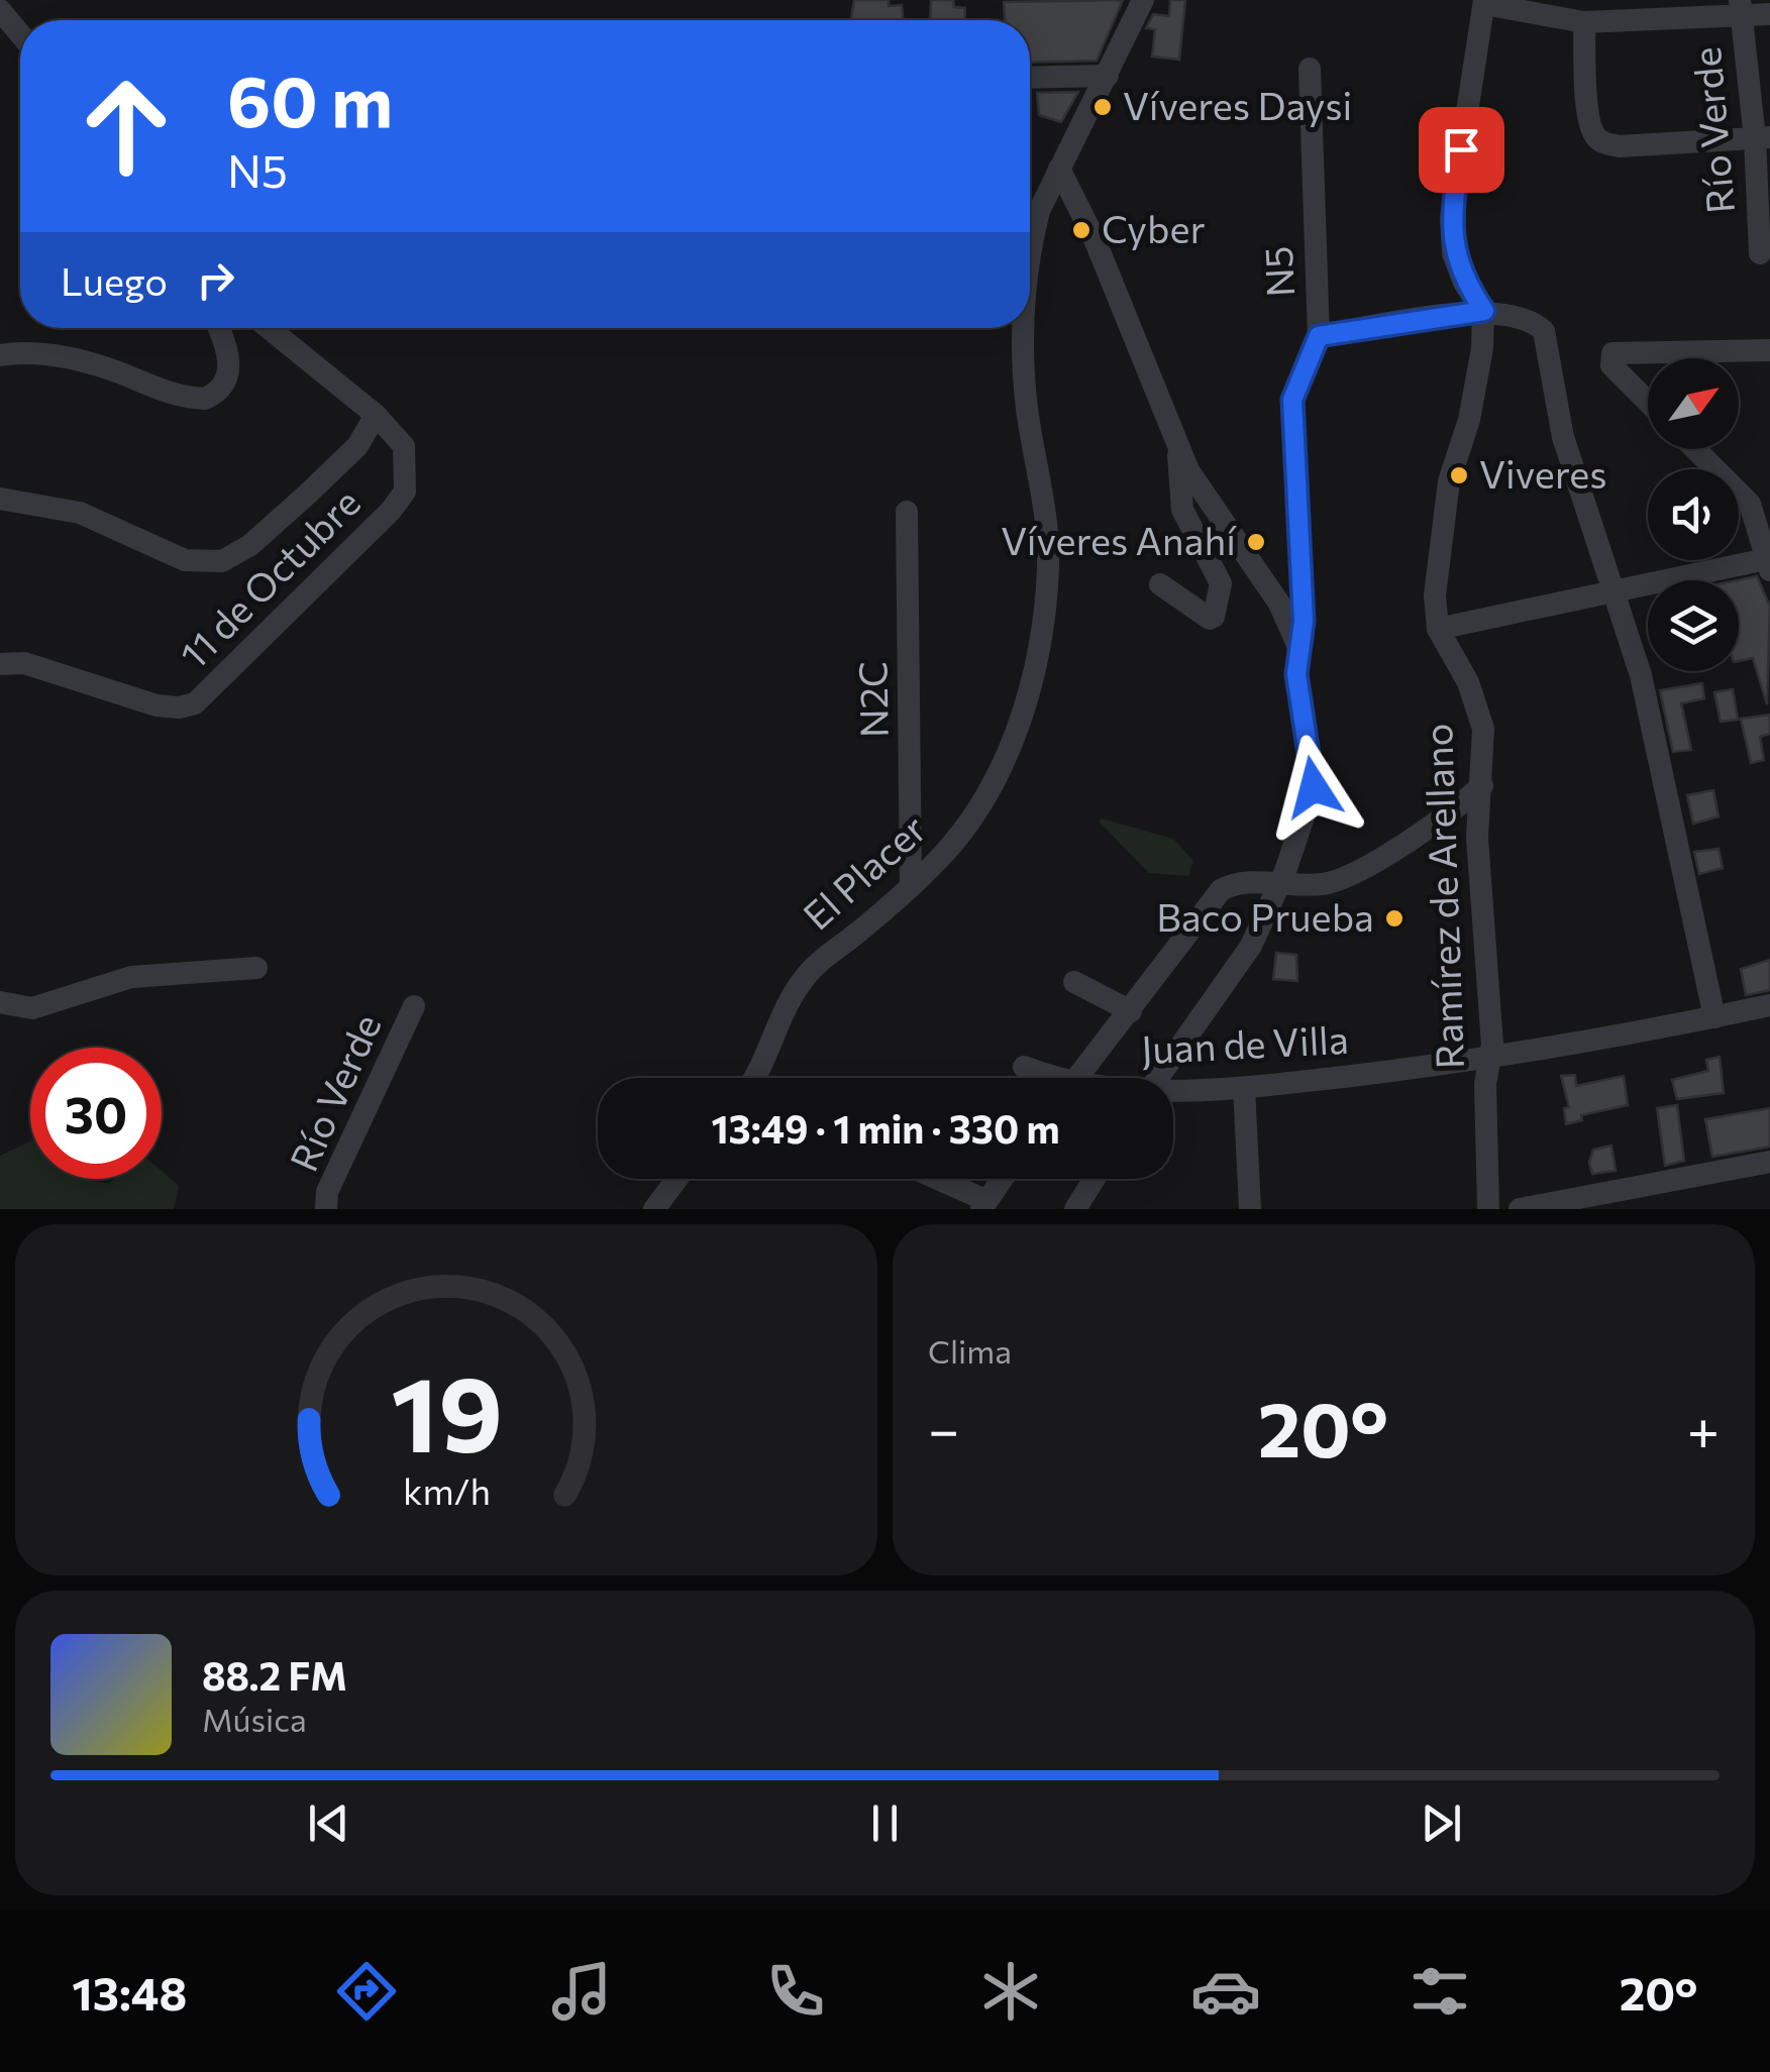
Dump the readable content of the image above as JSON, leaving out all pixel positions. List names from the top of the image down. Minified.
{"streets":{"street":["Río Verde","N5","11 de Octubre","N2C","El Placer","Ramírez de Arellano","Juan de Villa"]},"crossings":[["N2C","El Placer"],["Ramírez de Arellano","Juan de Villa"]],"places":["Víveres Daysi","Cyber","Viveres","Víveres Anahí","Baco Prueba"],"north":"top right","page":{"turn":["60 m","N5"],"then":"Luego","limit":"30","trip":"13:49 · 1 min · 330 m","tile":"Clima","heat":["−","20°","+"],"song":["88.2 FM","Música"],"tabs":["13:48","20°"],"gauge":["19","km/h"]}}
